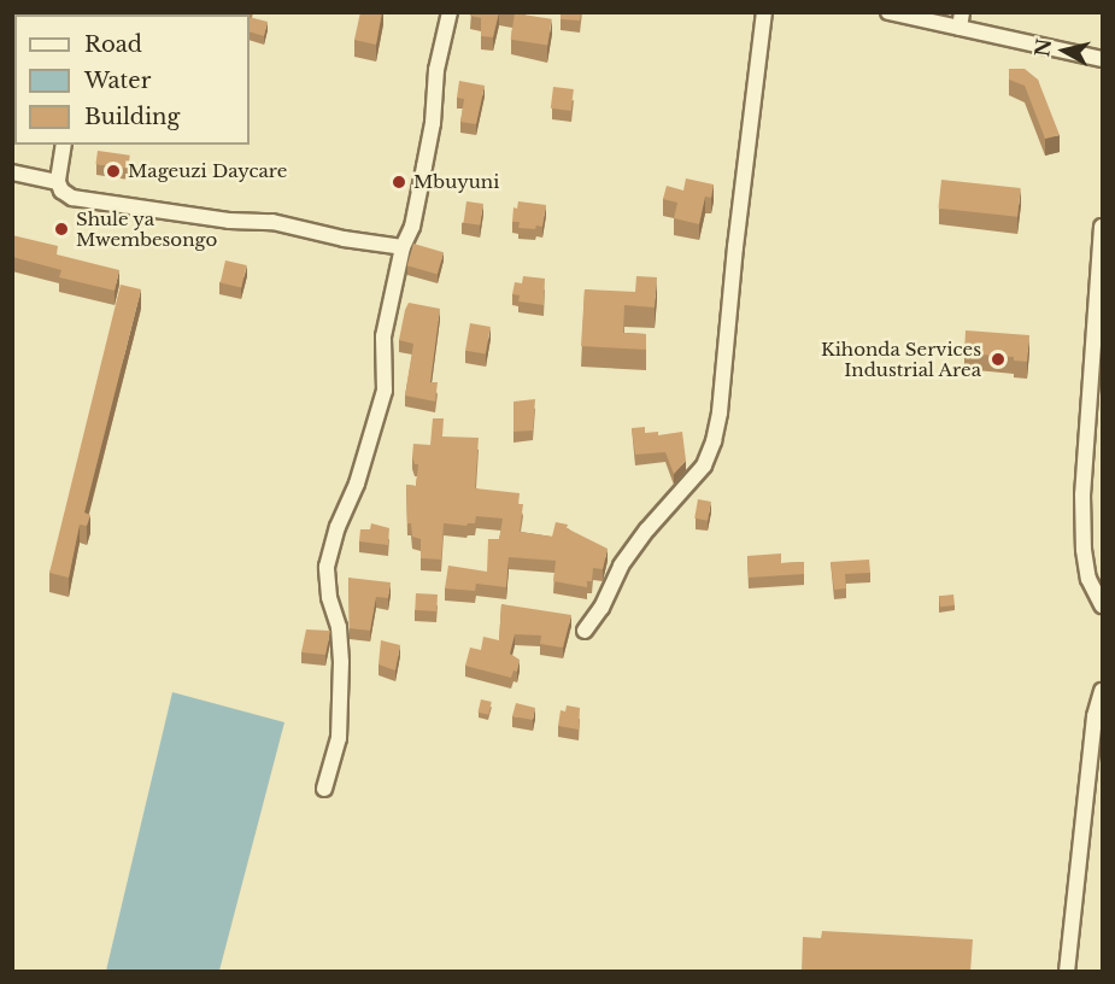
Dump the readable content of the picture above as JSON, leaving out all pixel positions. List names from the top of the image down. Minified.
{"places":["Mageuzi Daycare","Mbuyuni","Shule ya Mwembesongo","Kihonda Services Industrial Area"],"legend":["Road","Water","Building"],"north":"left"}
